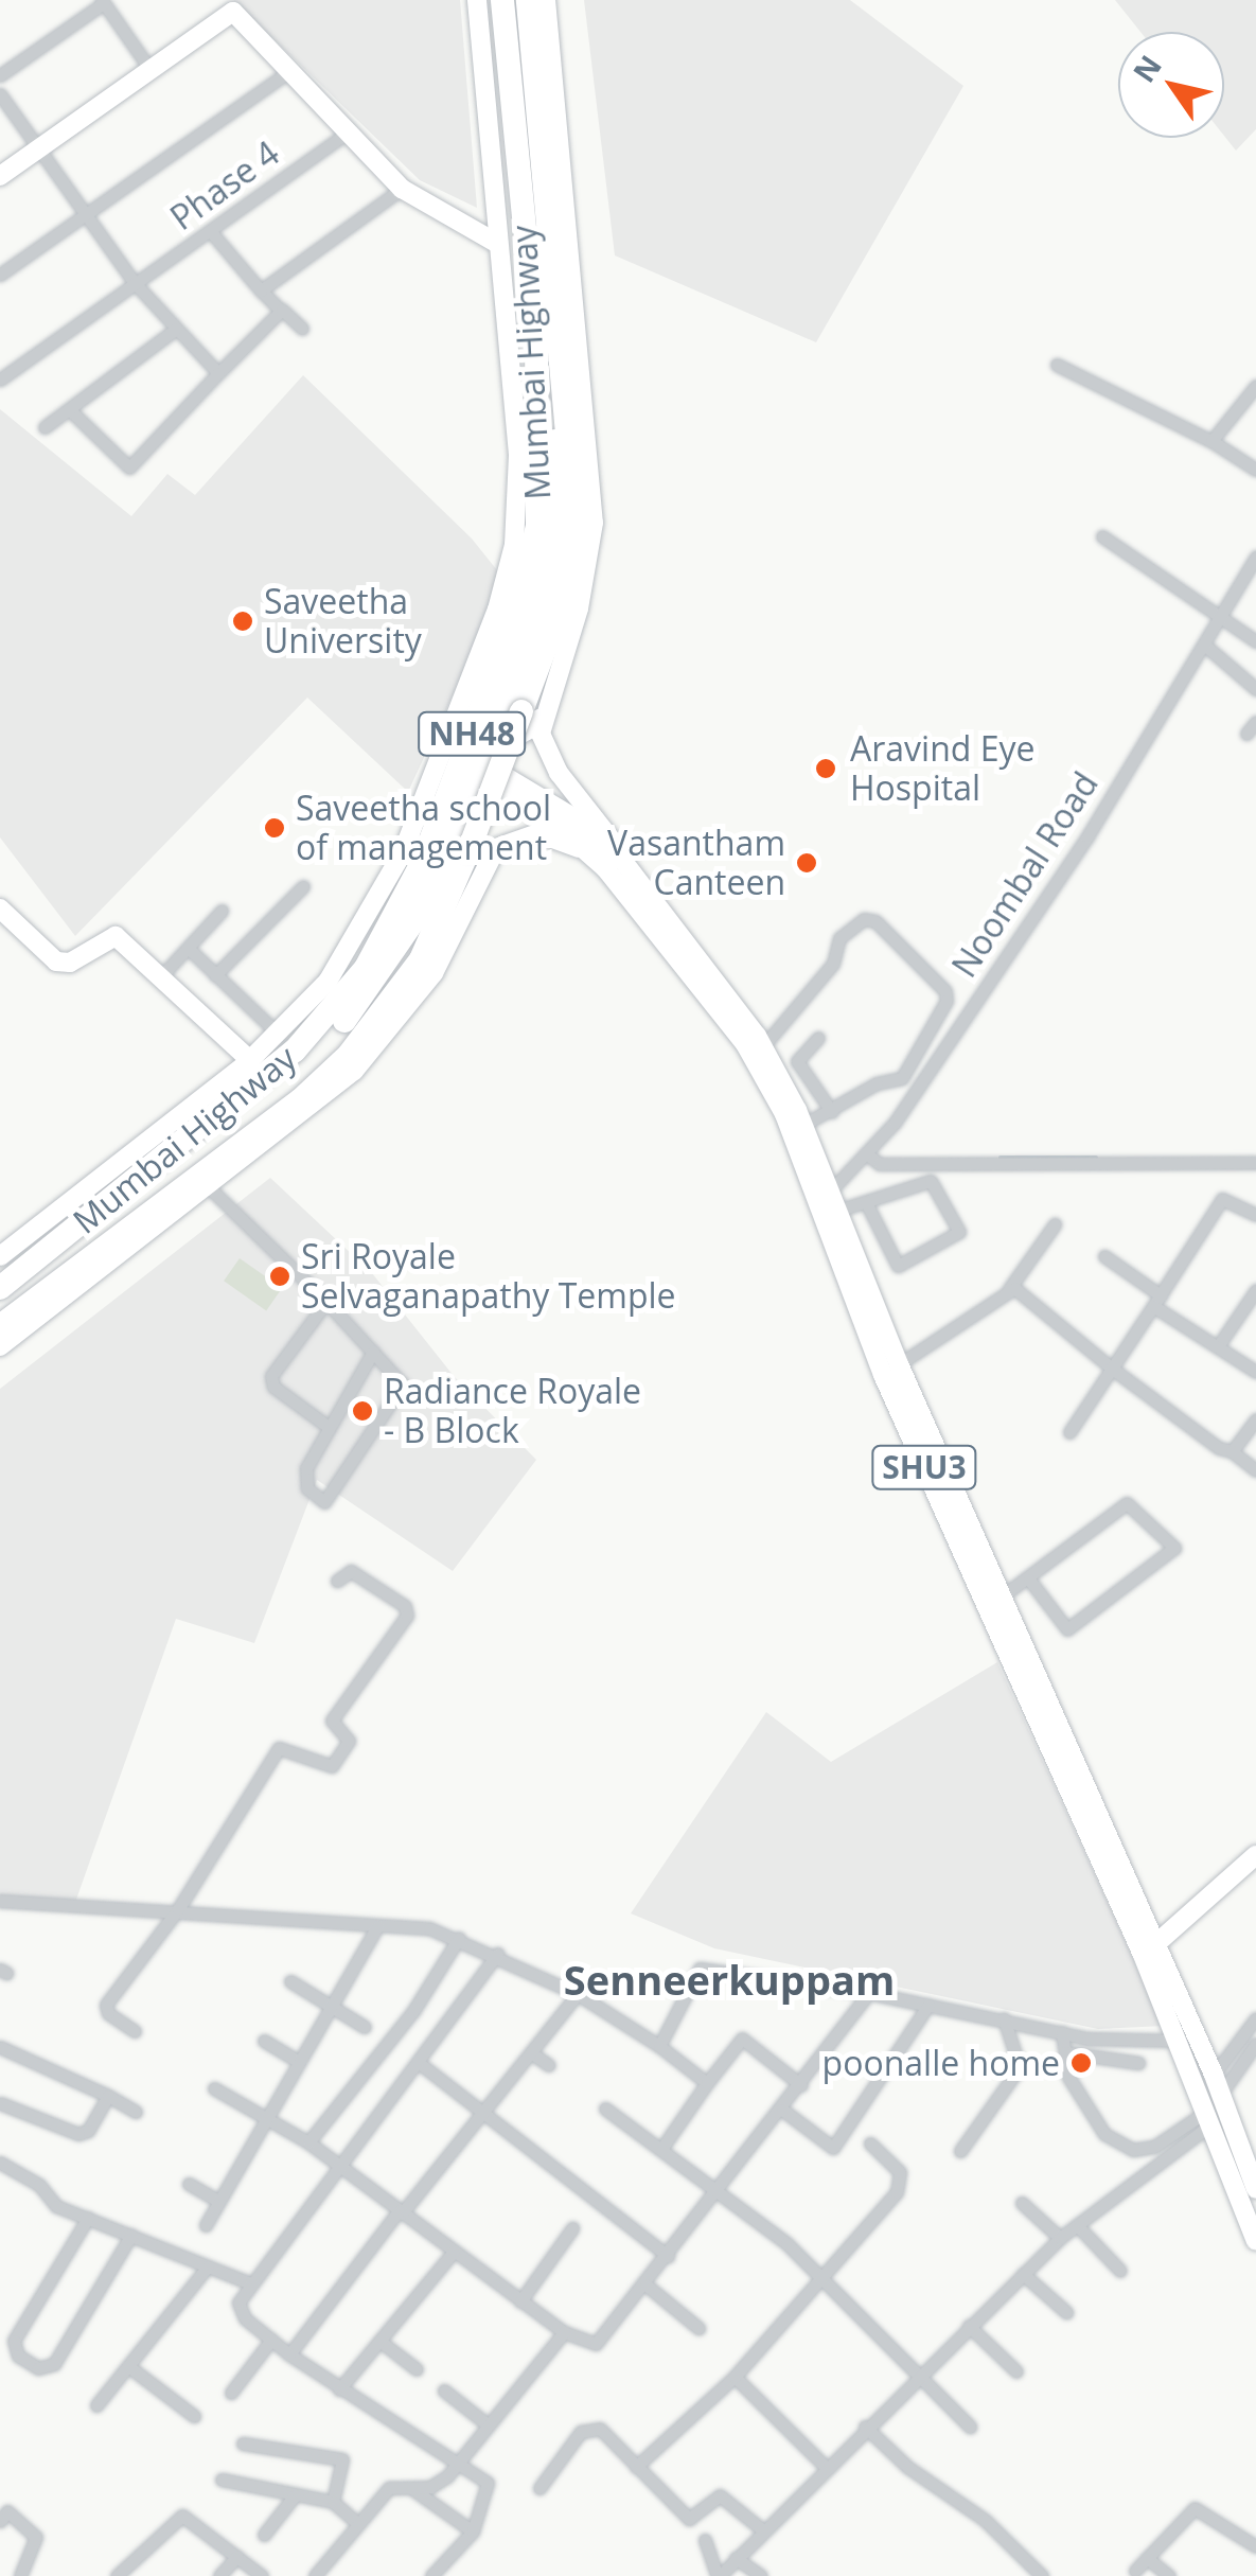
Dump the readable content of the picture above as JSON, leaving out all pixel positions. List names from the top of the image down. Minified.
{"streets":{"highway":["Mumbai Highway","NH48"],"street":["Phase 4","Noombal Road","SHU3"]},"crossings":[["Noombal Road","SHU3"]],"districts":["Senneerkuppam"],"places":["Saveetha University","Aravind Eye Hospital","Saveetha school of management","Vasantham Canteen","Sri Royale Selvaganapathy Temple","Radiance Royale - B Block","poonalle home"],"north":"top left"}
